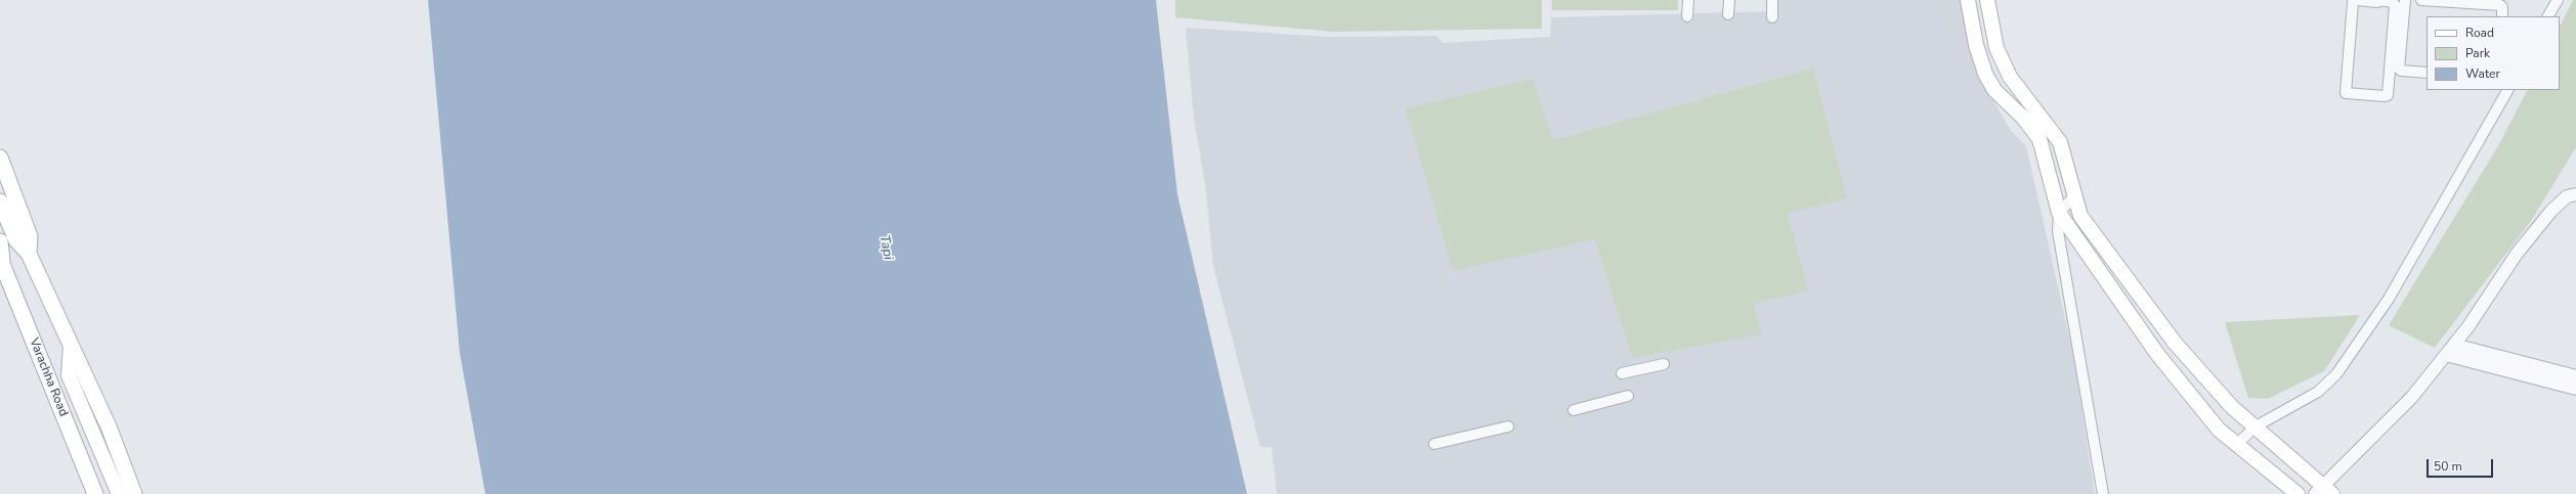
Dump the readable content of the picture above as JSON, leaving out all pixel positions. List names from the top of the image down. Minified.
{"streets":{"main road":["Varachha Road"]},"water":["Tapi"],"legend":["Road","Park","Water"],"scale_bar":"50 m"}
